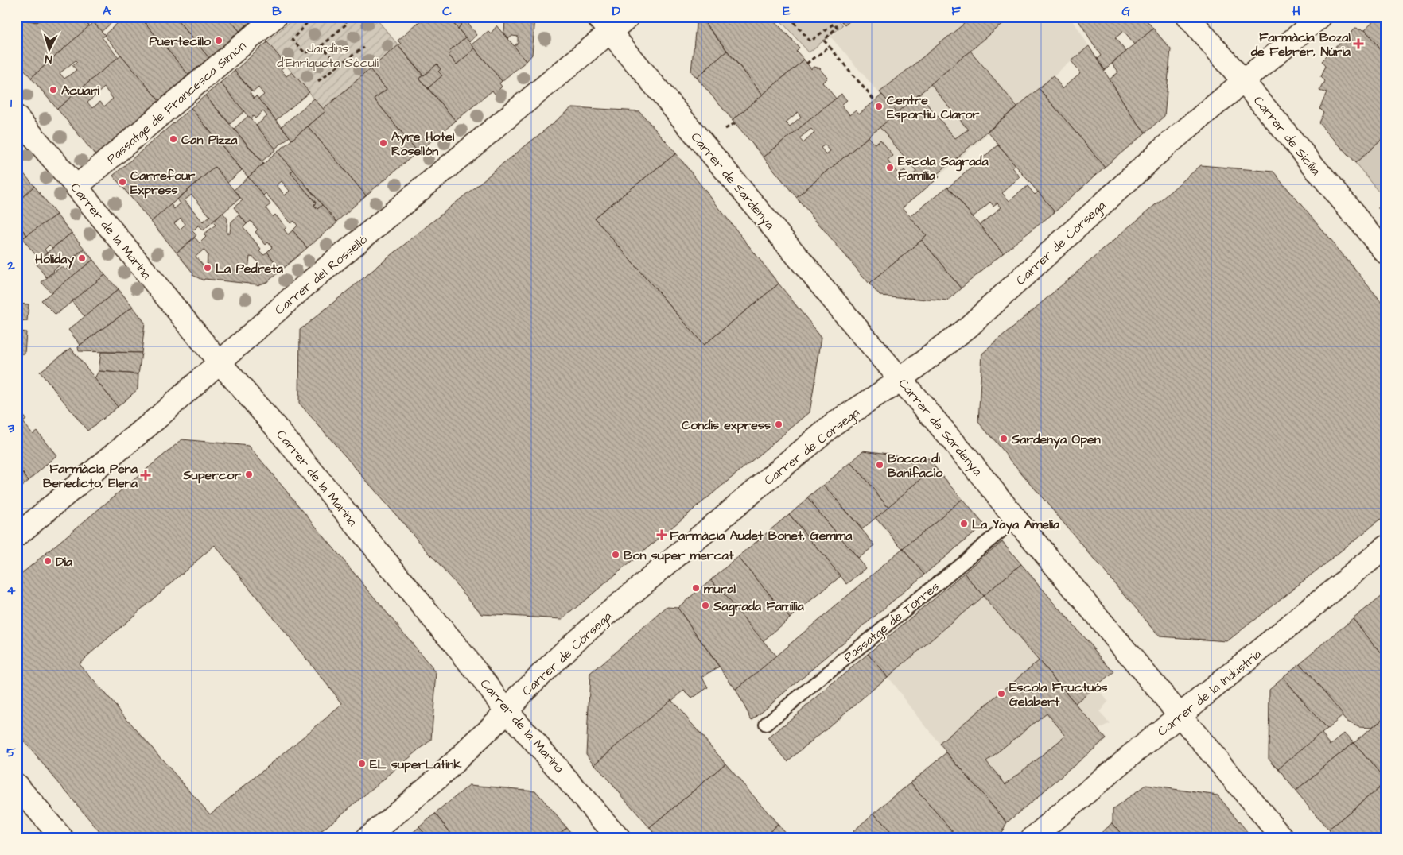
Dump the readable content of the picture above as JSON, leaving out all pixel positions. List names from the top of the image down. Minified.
{"streets":{"street":["Passatge de Francesca Simon","Carrer de Sicília","Carrer de Sardenya","Carrer de la Marina","Carrer de Còrsega","Carrer del Rosselló","Carrer de la Indústria"],"lane":["Passatge de Torres"]},"crossings":[["Passatge de Francesca Simon","Carrer de la Marina"],["Carrer de Sicília","Carrer de Còrsega"],["Carrer de Sardenya","Carrer de Còrsega"],["Carrer de Sardenya","Carrer del Rosselló"],["Carrer de Sardenya","Passatge de Torres"],["Carrer de Sardenya","Carrer de la Indústria"],["Carrer de la Marina","Carrer de Còrsega"],["Carrer de la Marina","Carrer del Rosselló"]],"parks":["Jardins d'Enriqueta Sèculi"],"places":{"other":["Puertecillo","Acuari","Centre Esportiu Claror","Can Pizza","Ayre Hotel Rosellón","Escola Sagrada Família","Carrefour Express","Holiday","La Pedreta","Condis express","Sardenya Open","Bocca di Banifacio","Supercor","La Yaya Amelia","Bon super mercat","Dia","mural","Sagrada Familia","Escola Fructuós Gelabert","EL superLatink"],"health":["Farmàcia Bozal de Febrer, Núria","Farmàcia Pena Benedicto, Elena","Farmàcia Audet Bonet, Gemma"]},"north":"bottom","grid":{"columns":["A","B","C","D","E","F","G","H"],"rows":["1","2","3","4","5"]}}
